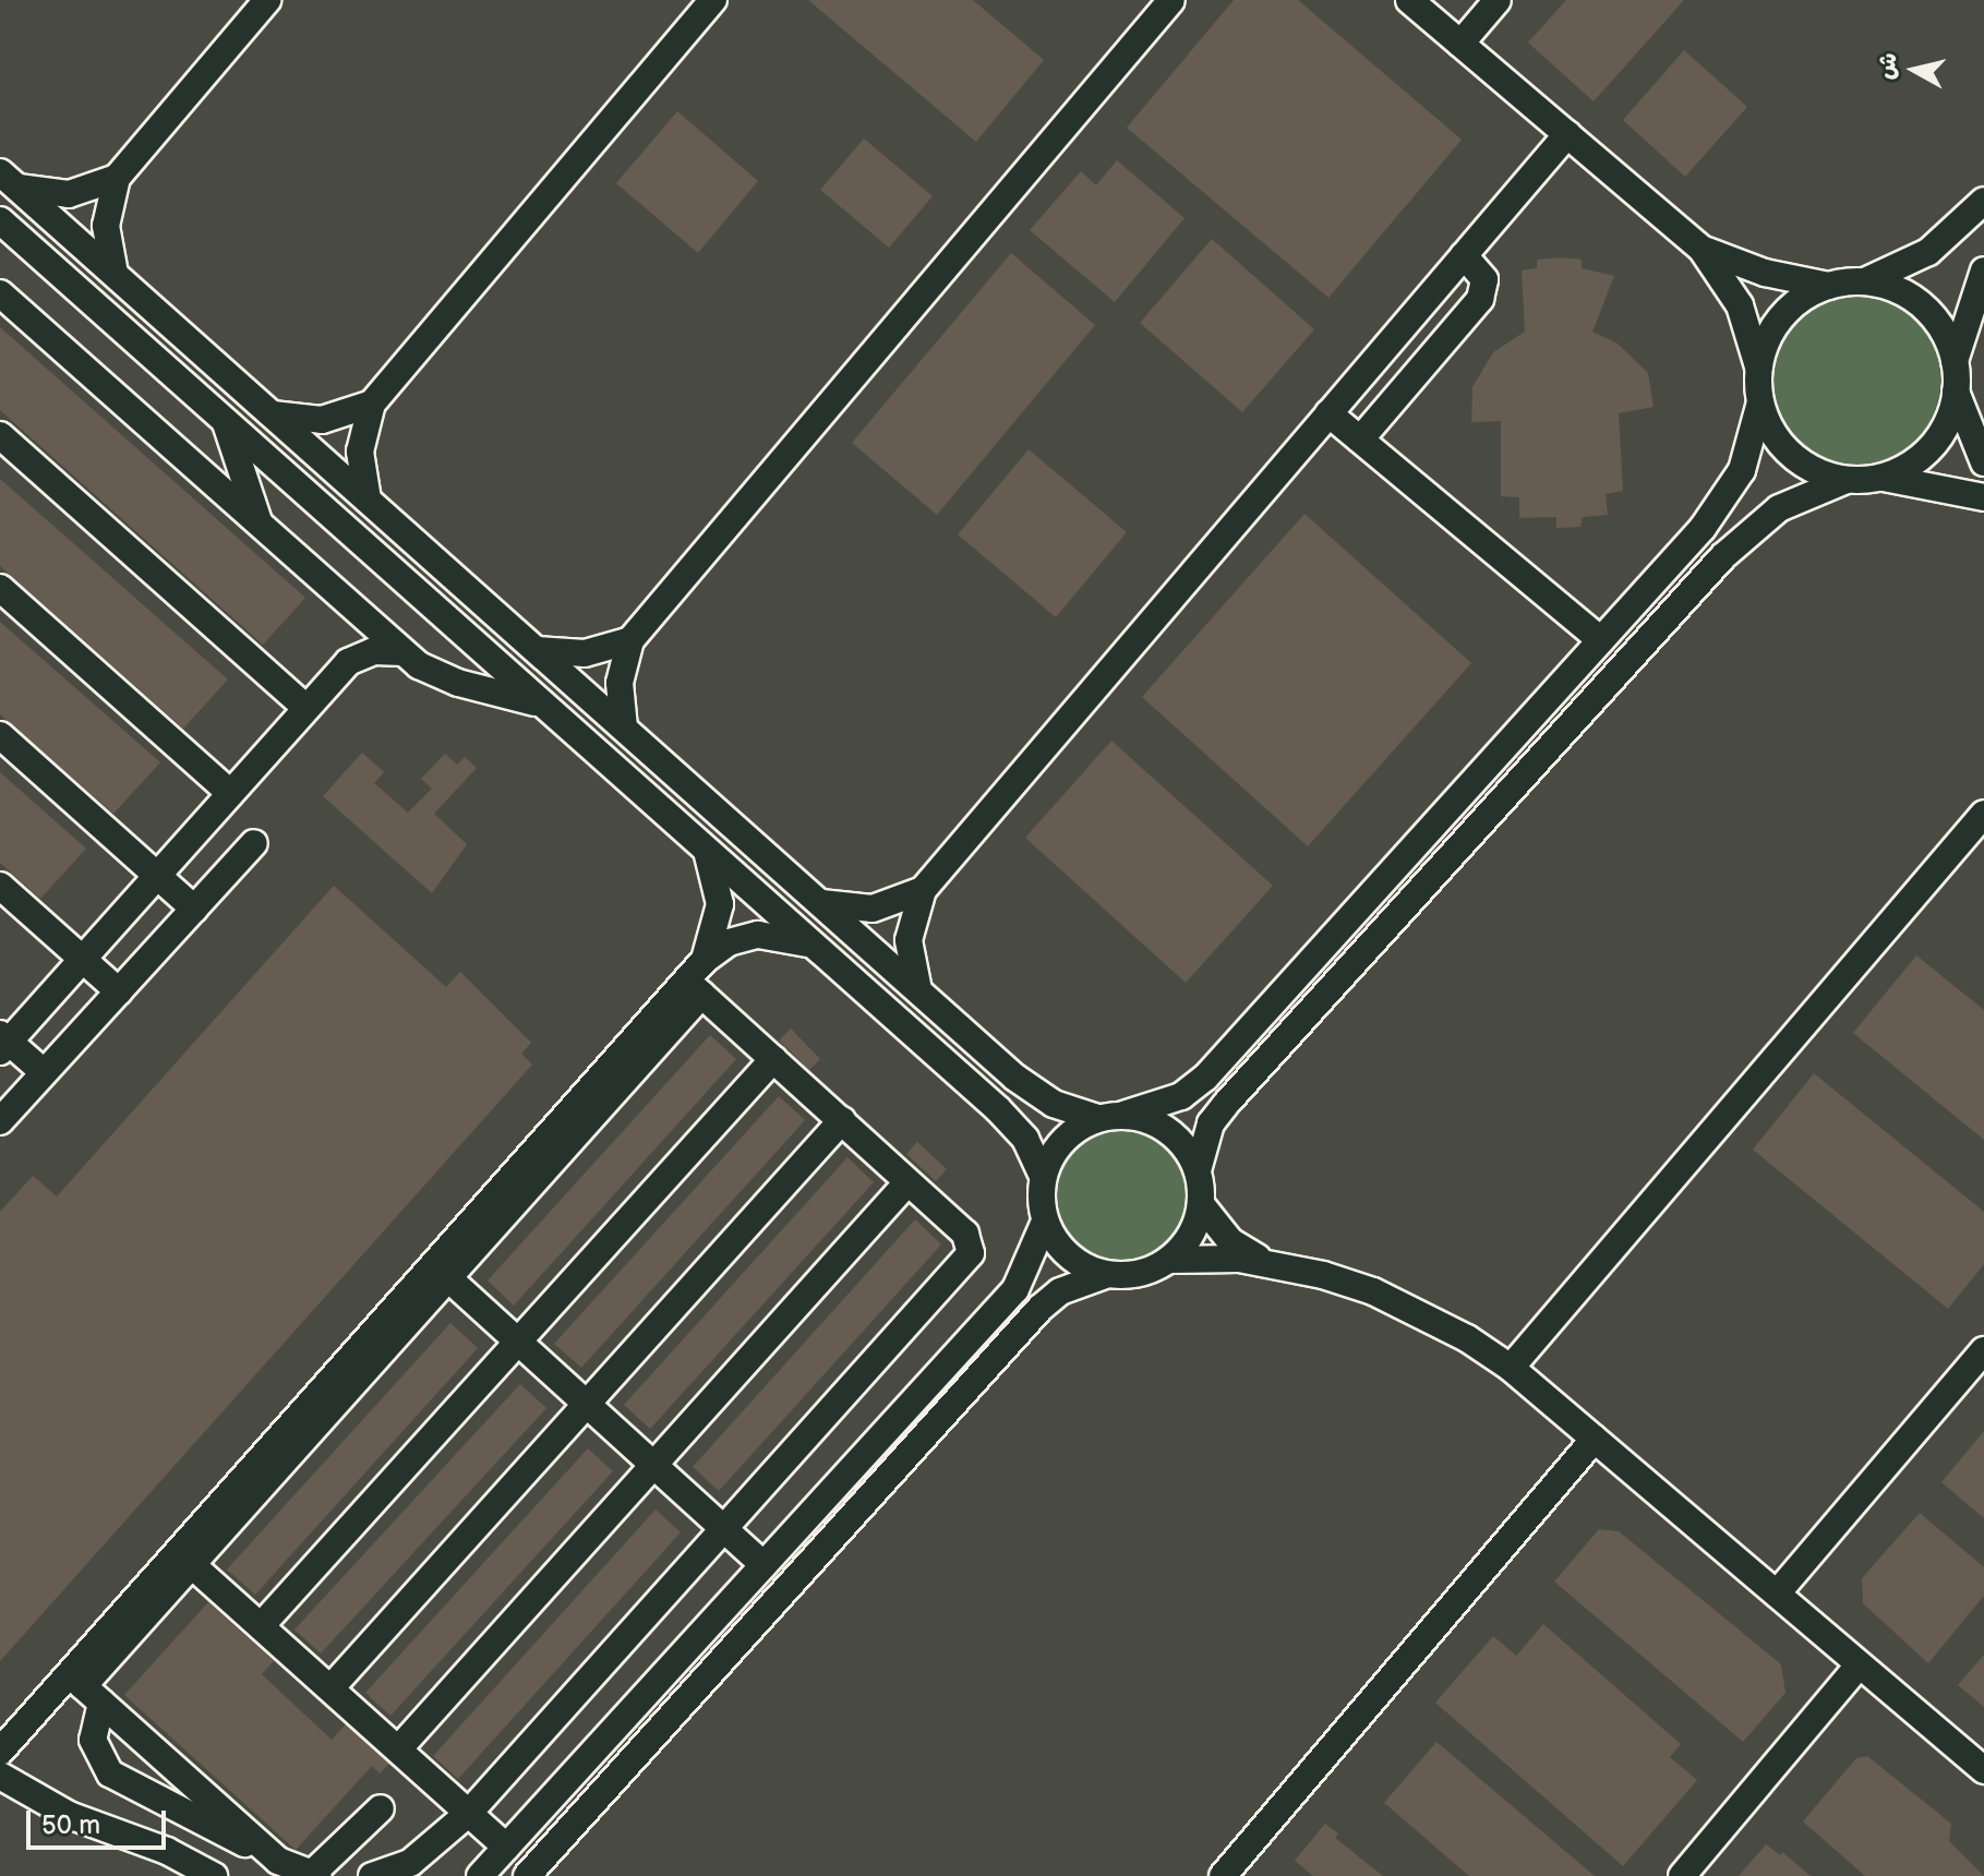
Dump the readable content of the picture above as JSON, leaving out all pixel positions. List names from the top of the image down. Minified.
{"scale_bar":"50 m","north":"left"}
